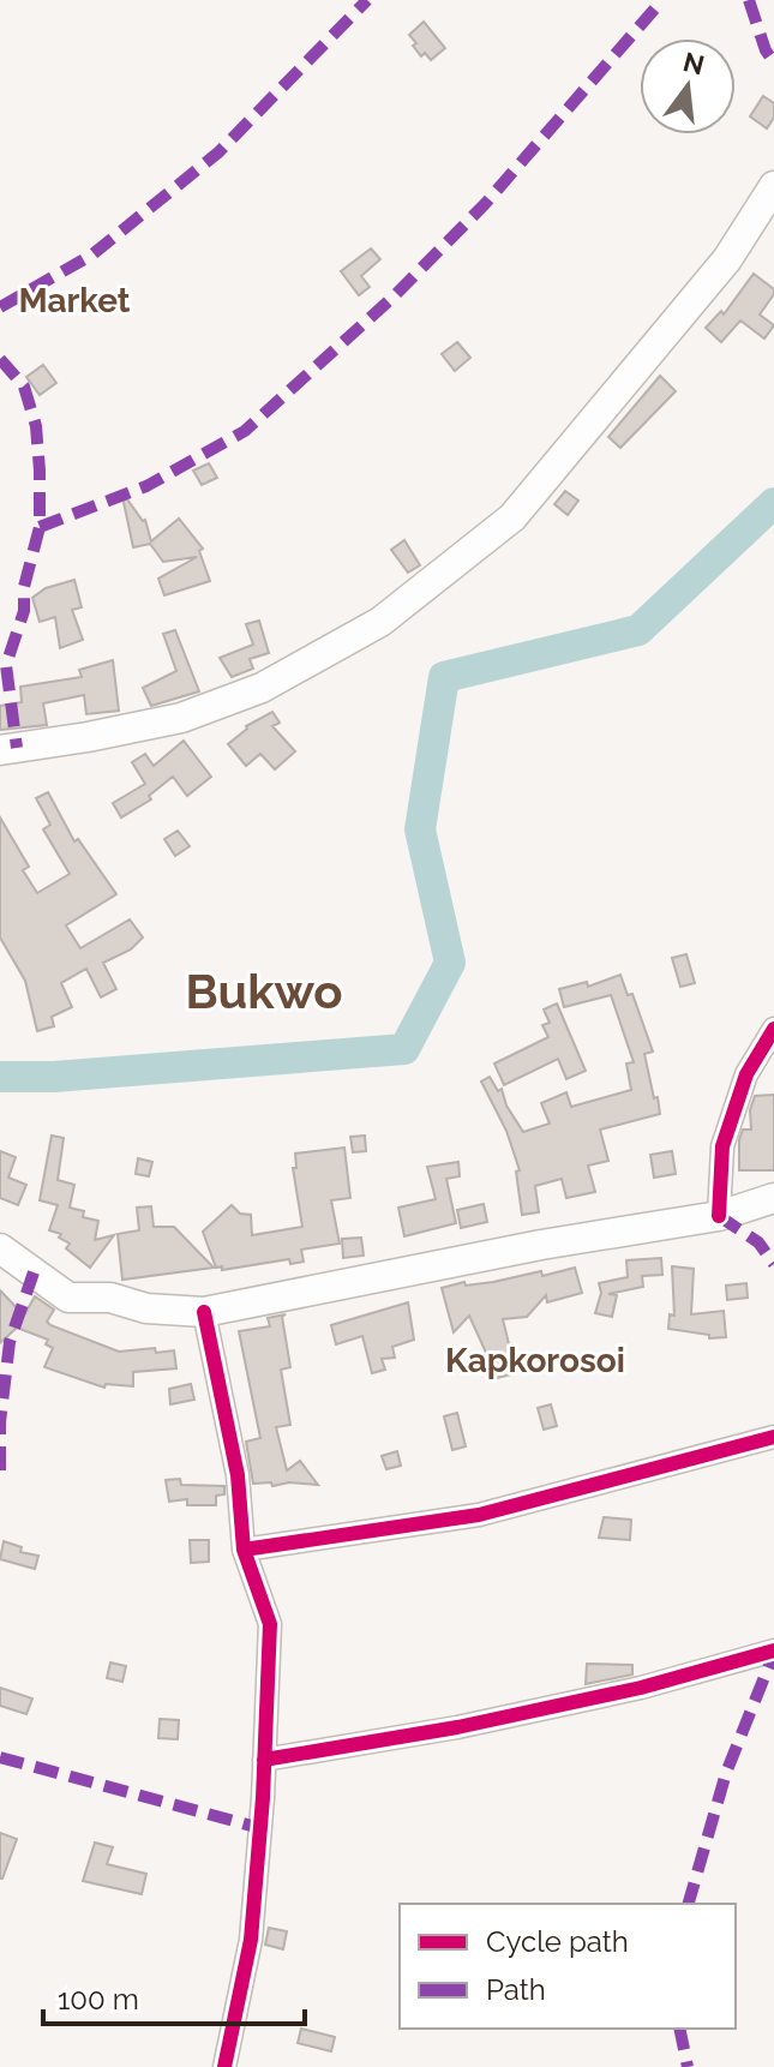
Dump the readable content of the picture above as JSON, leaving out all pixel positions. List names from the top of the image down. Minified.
{"districts":["Market","Bukwo","Kapkorosoi"],"legend":["Cycle path","Path"],"scale_bar":"100 m","north":"top"}
